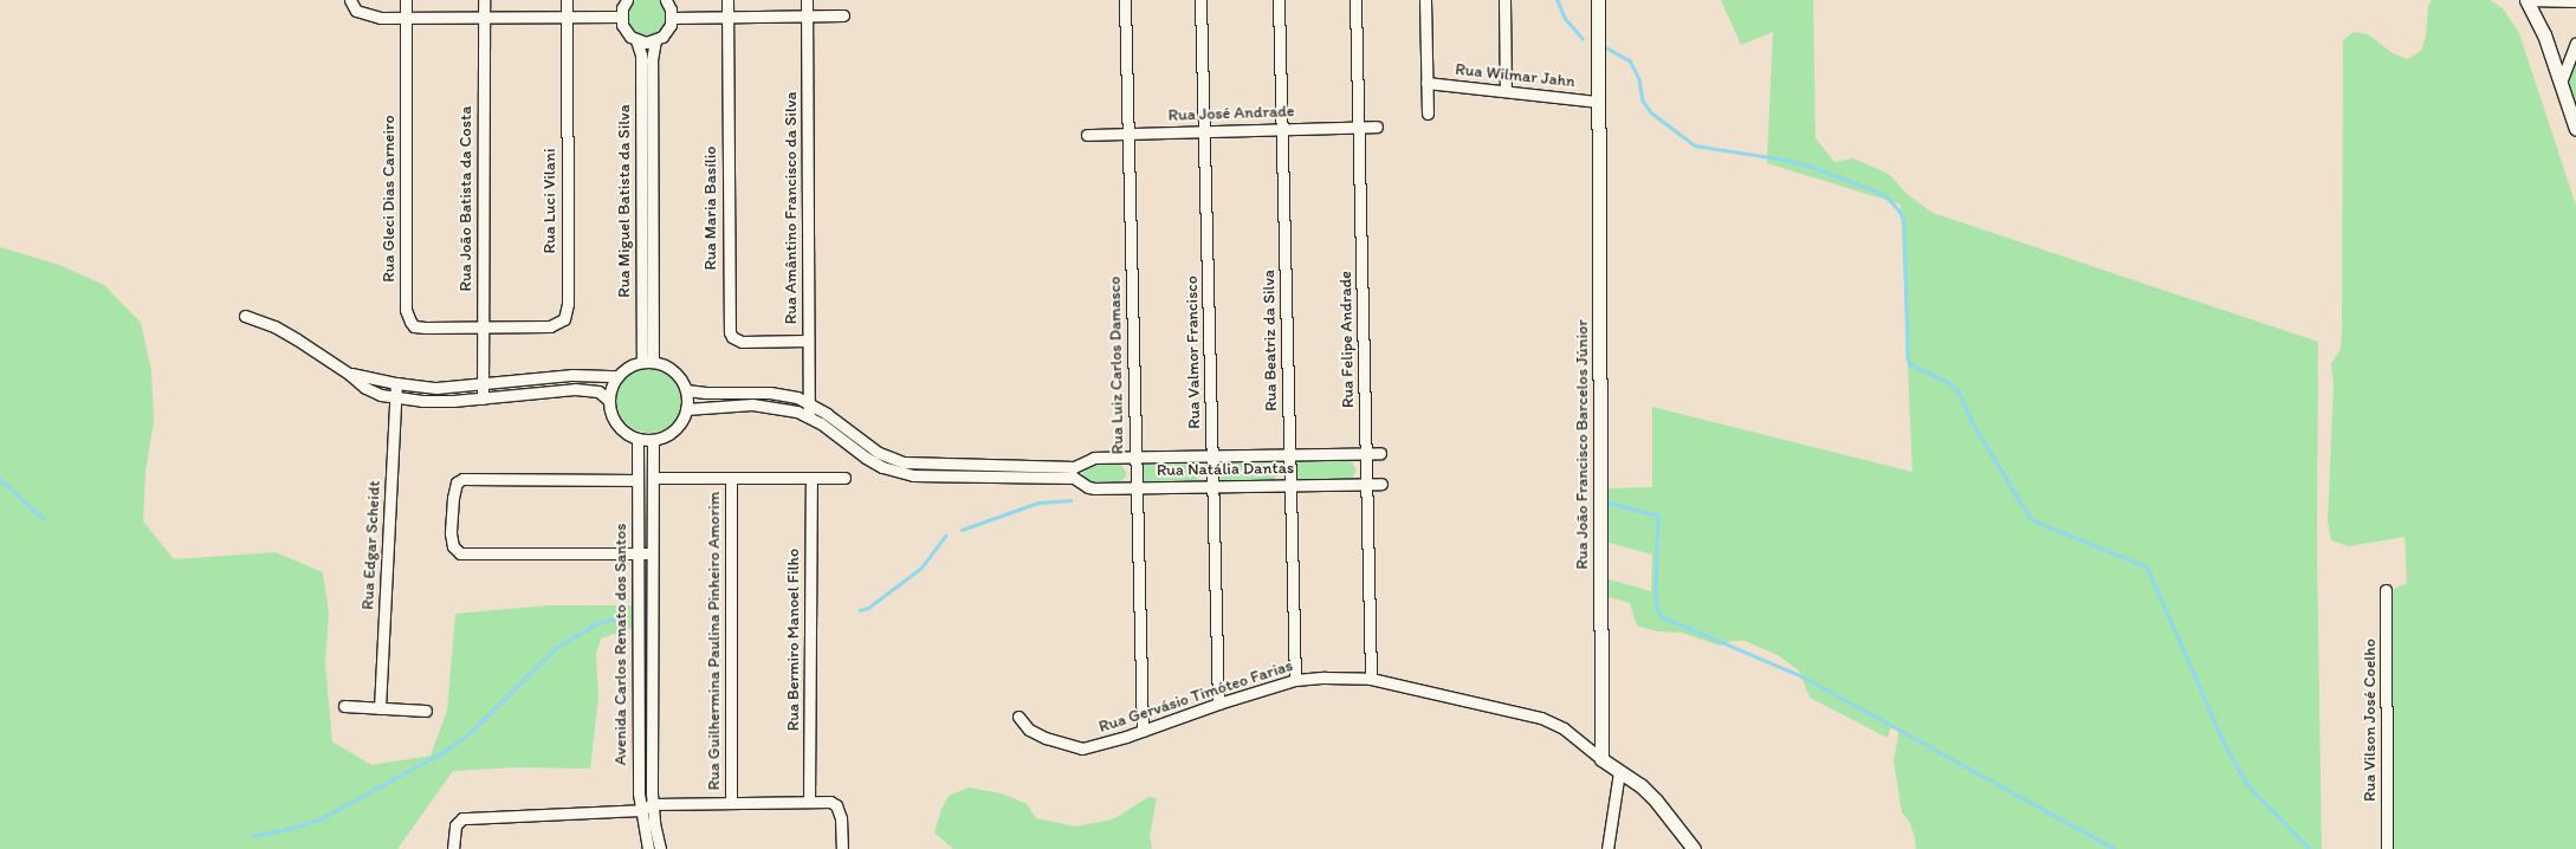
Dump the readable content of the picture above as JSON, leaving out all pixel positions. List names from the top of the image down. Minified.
{"streets":{"street":["Rua Wilmar Jahn","Rua José Andrade","Rua Gleci Dias Carneiro","Rua João Batista da Costa","Rua Luci Vilani","Rua Miguel Batista da Silva","Rua Maria Basílio","Rua Amântino Francisco da Silva","Rua Felipe Andrade","Rua Beatriz da Silva","Rua Valmor Francisco","Rua Luiz Carlos Damasco","Rua João Francisco Barcelos Júnior","Rua Natália Dantas","Rua Edgar Scheidt","Rua Bermiro Manoel Filho","Rua Guilhermina Paulina Pinheiro Amorim","Avenida Carlos Renato dos Santos","Rua Gervásio Timóteo Farias","Rua Vilson José Coelho"]},"crossings":[["Rua Wilmar Jahn","Rua João Francisco Barcelos Júnior"],["Rua José Andrade","Rua Felipe Andrade"],["Rua José Andrade","Rua Beatriz da Silva"],["Rua José Andrade","Rua Valmor Francisco"],["Rua José Andrade","Rua Luiz Carlos Damasco"],["Rua Gleci Dias Carneiro","Rua João Batista da Costa"],["Rua Gleci Dias Carneiro","Rua Luci Vilani"],["Rua João Batista da Costa","Rua Luci Vilani"],["Rua Miguel Batista da Silva","Avenida Carlos Renato dos Santos"],["Rua Maria Basílio","Rua Amântino Francisco da Silva"],["Rua Felipe Andrade","Rua Natália Dantas"],["Rua Felipe Andrade","Rua Gervásio Timóteo Farias"],["Rua Beatriz da Silva","Rua Natália Dantas"],["Rua Beatriz da Silva","Rua Gervásio Timóteo Farias"],["Rua Valmor Francisco","Rua Natália Dantas"],["Rua Valmor Francisco","Rua Gervásio Timóteo Farias"],["Rua Luiz Carlos Damasco","Rua Natália Dantas"],["Rua Luiz Carlos Damasco","Rua Gervásio Timóteo Farias"],["Rua João Francisco Barcelos Júnior","Rua Gervásio Timóteo Farias"]]}
